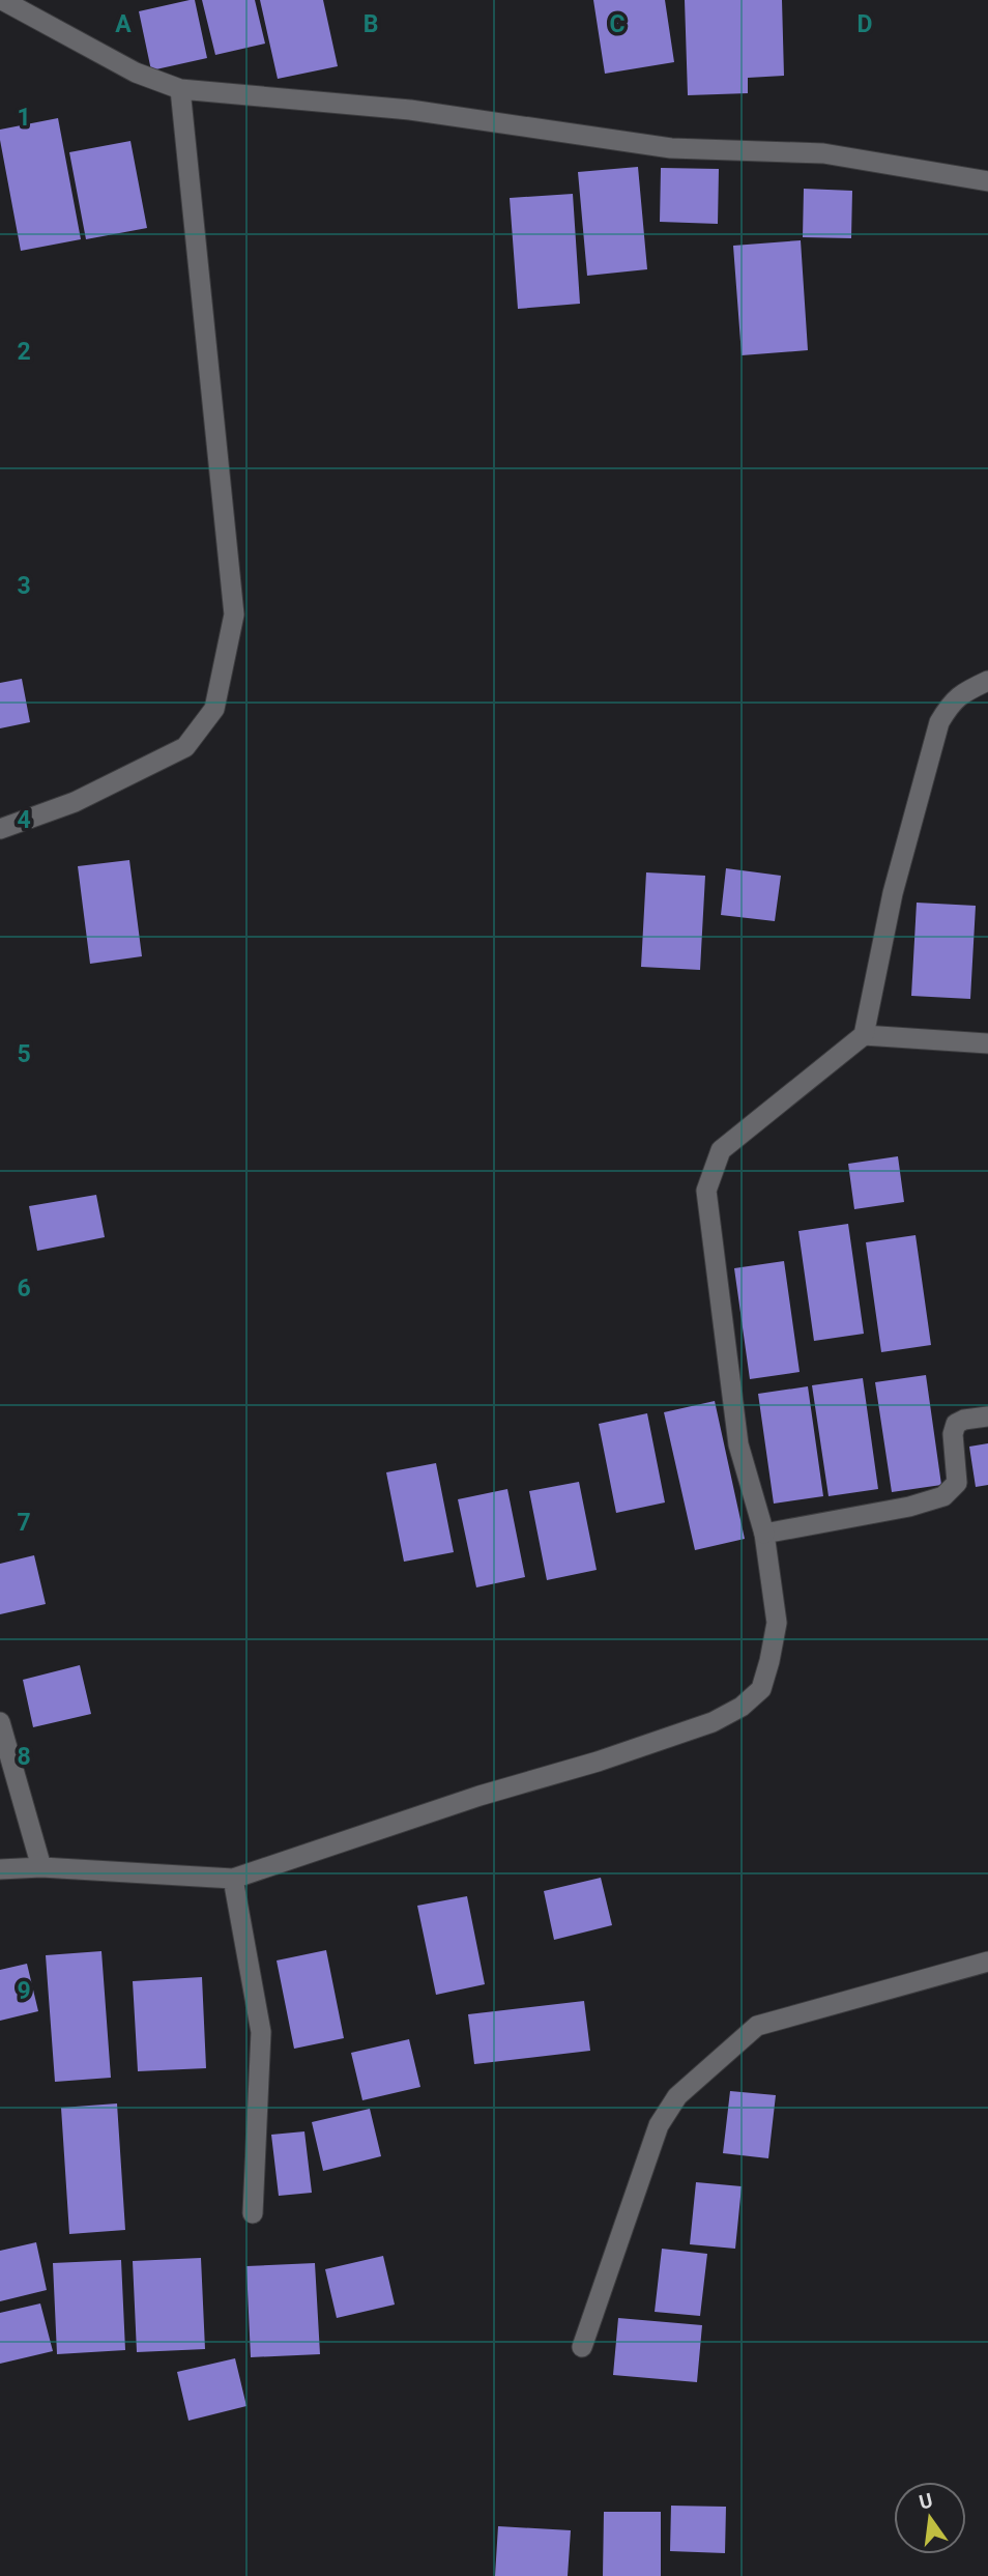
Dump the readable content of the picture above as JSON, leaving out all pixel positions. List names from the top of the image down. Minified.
{"north":"top","grid":{"columns":["A","B","C","D"],"rows":["1","2","3","4","5","6","7","8","9"]}}
